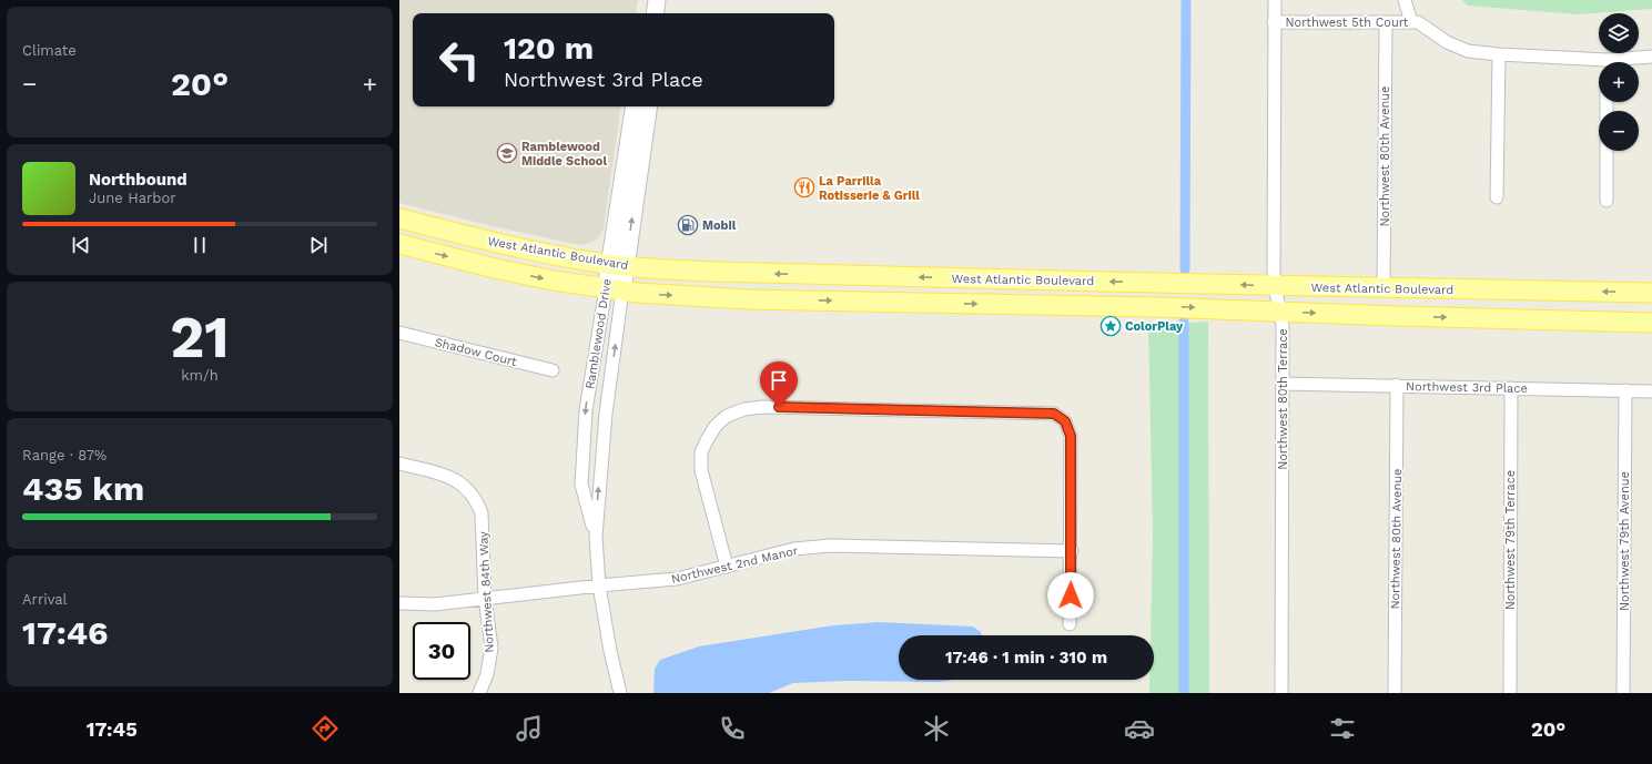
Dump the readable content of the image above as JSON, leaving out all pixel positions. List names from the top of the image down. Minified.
{"streets":{"main road":["West Atlantic Boulevard"],"street":["Northwest 5th Court","Northwest 80th Avenue","Ramblewood Drive","Shadow Court","Northwest 3rd Place","Northwest 80th Terrace","Northwest 79th Terrace","Northwest 79th Avenue","Northwest 2nd Manor","Northwest 84th Way"]},"crossings":[["Northwest 5th Court","Northwest 80th Avenue"],["Northwest 5th Court","Northwest 80th Terrace"],["Northwest 80th Avenue","West Atlantic Boulevard"],["Northwest 80th Avenue","Northwest 3rd Place"],["West Atlantic Boulevard","Ramblewood Drive"],["West Atlantic Boulevard","Northwest 80th Terrace"],["Ramblewood Drive","Northwest 2nd Manor"],["Northwest 3rd Place","Northwest 80th Terrace"],["Northwest 3rd Place","Northwest 79th Terrace"],["Northwest 3rd Place","Northwest 79th Avenue"],["Northwest 2nd Manor","Northwest 84th Way"]],"places":{"school or university":["Ramblewood Middle School"],"restaurant":["La Parrilla Rotisserie & Grill"],"fuel station":["Mobil"],"place":["ColorPlay"]},"page":{"tile":["Climate",["21","km/h"],["Range · 87%","435 km"],["Arrival","17:46"]],"map_buttons":["+","−"],"turn":["120 m","Northwest 3rd Place"],"heat":["−","20°","+"],"song":["Northbound","June Harbor"],"limit":"30","trip":"17:46 · 1 min · 310 m","tabs":["17:45","20°"]}}
